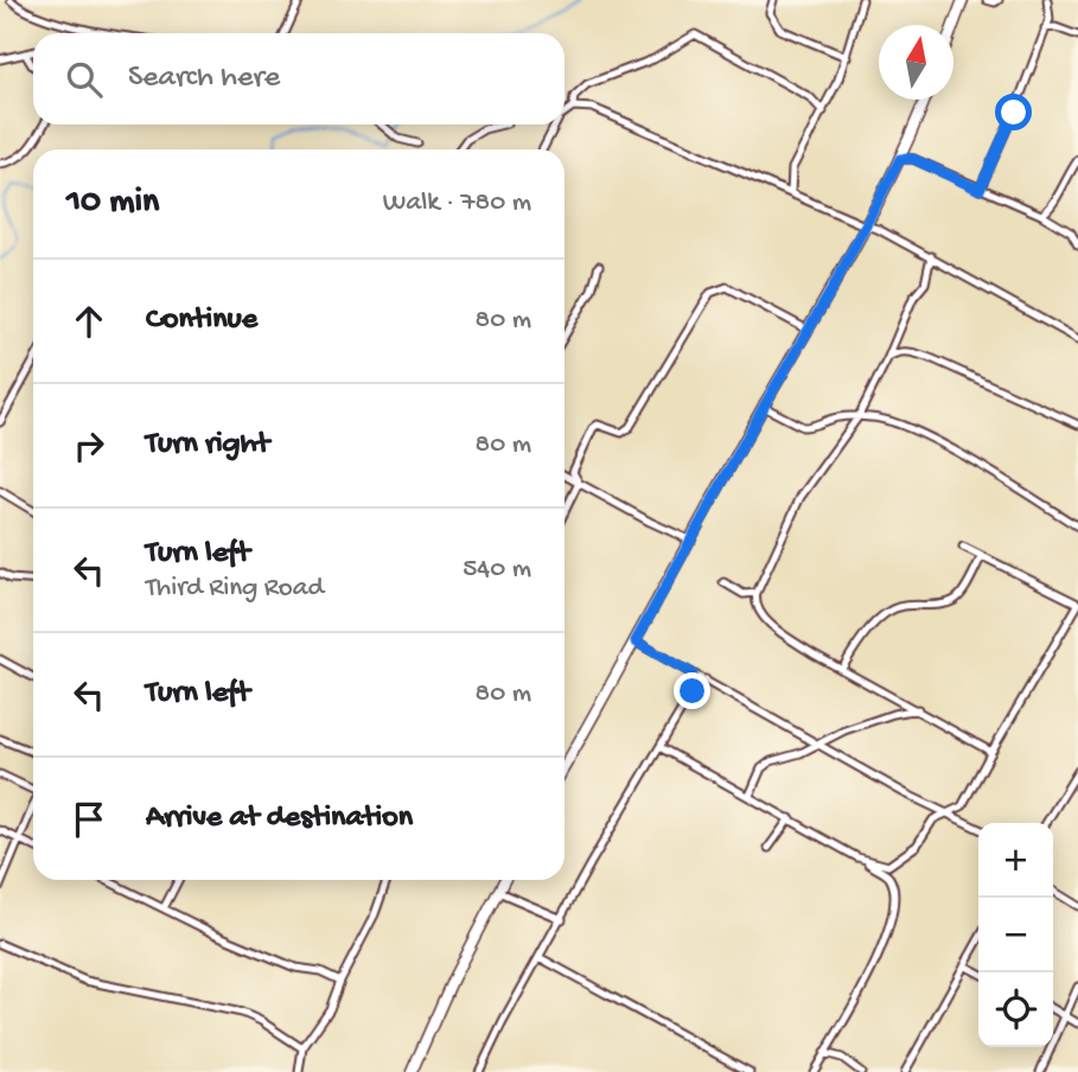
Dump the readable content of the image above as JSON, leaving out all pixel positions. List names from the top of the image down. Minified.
{"north":"top","page":{"search":"Search here","heading":["10 min","Walk · 780 m"],"list":[["Continue","80 m"],["Turn right","80 m"],["Turn left","Third Ring Road","540 m"],["Turn left","80 m"],"Arrive at destination"],"map_buttons":["+","−"]}}
